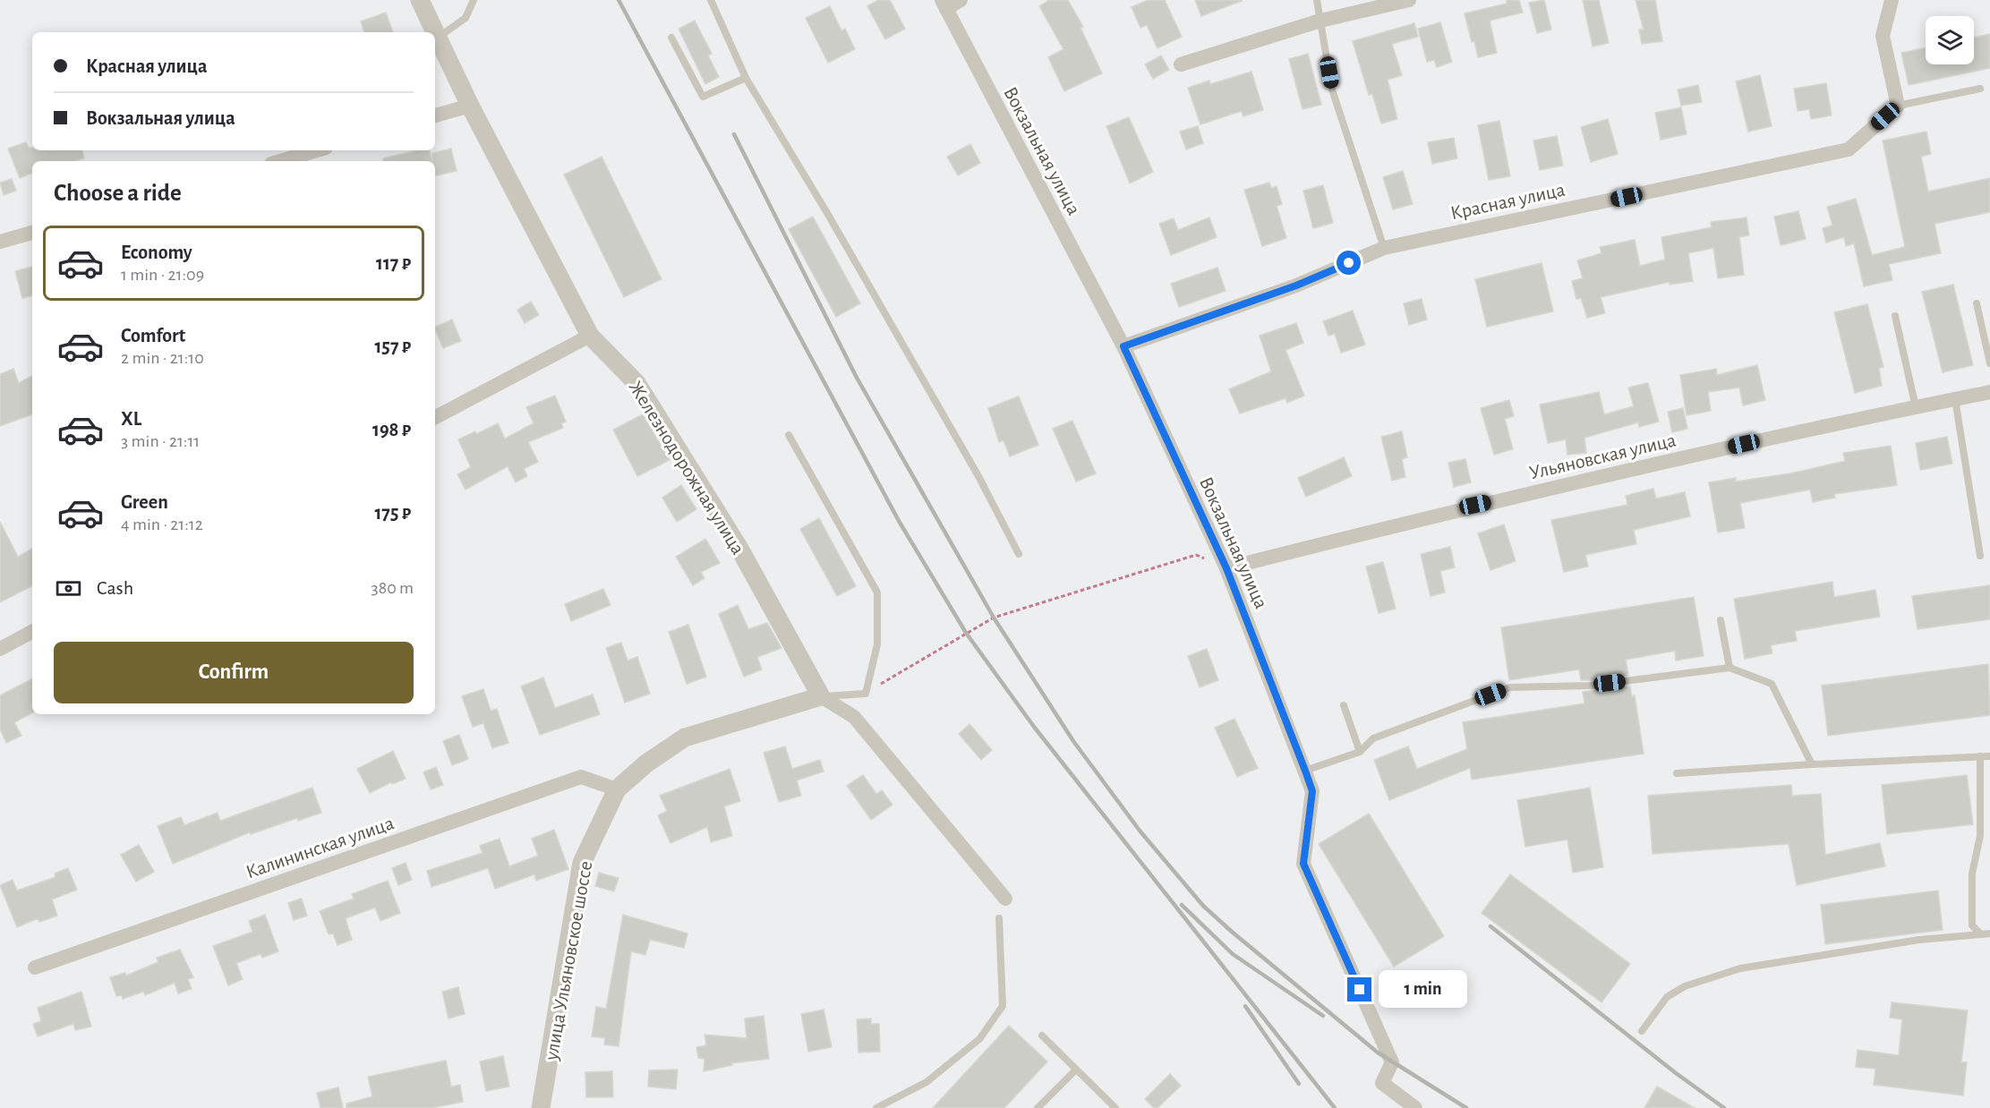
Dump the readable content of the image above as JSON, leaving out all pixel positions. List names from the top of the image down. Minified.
{"streets":{"street":["Вокзальная улица","Красная улица","Ульяновская улица","Железнодорожная улица","Калининская улица","улица Ульяновское шоссе"]},"crossings":[["Вокзальная улица","Красная улица"],["Вокзальная улица","Ульяновская улица"],["Железнодорожная улица","улица Ульяновское шоссе"],["Калининская улица","улица Ульяновское шоссе"]],"page":{"banner":["Красная улица","Вокзальная улица"],"heading":"Choose a ride","list":[{"name":"Economy","note":"1 min · 21:09","value":"117 ₽"},{"name":"Comfort","note":"2 min · 21:10","value":"157 ₽"},{"name":"XL","note":"3 min · 21:11","value":"198 ₽"},{"name":"Green","note":"4 min · 21:12","value":"175 ₽"}],"pay":["Cash","380 m"],"buttons":"Confirm","bubble":"1 min"}}
